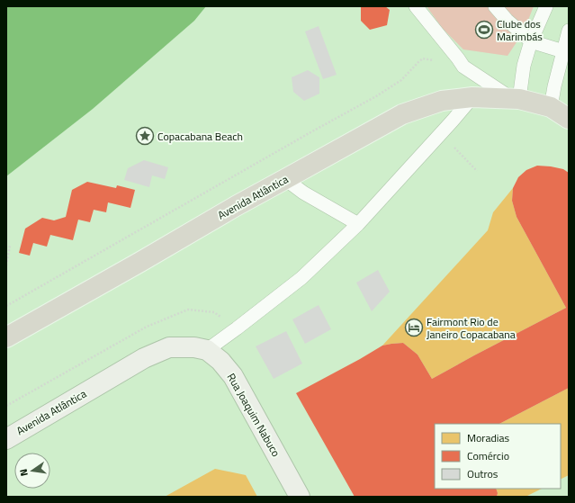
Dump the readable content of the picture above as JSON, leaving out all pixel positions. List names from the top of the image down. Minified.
{"streets":{"highway":["Avenida Atlântica"],"main road":["Rua Joaquim Nabuco"]},"crossings":[["Avenida Atlântica","Rua Joaquim Nabuco"]],"places":{"sports":["Clube dos Marimbás"],"place":["Copacabana Beach"],"hotel":["Fairmont Rio de Janeiro Copacabana"]},"legend":["Moradias","Comércio","Outros"],"north":"left"}
